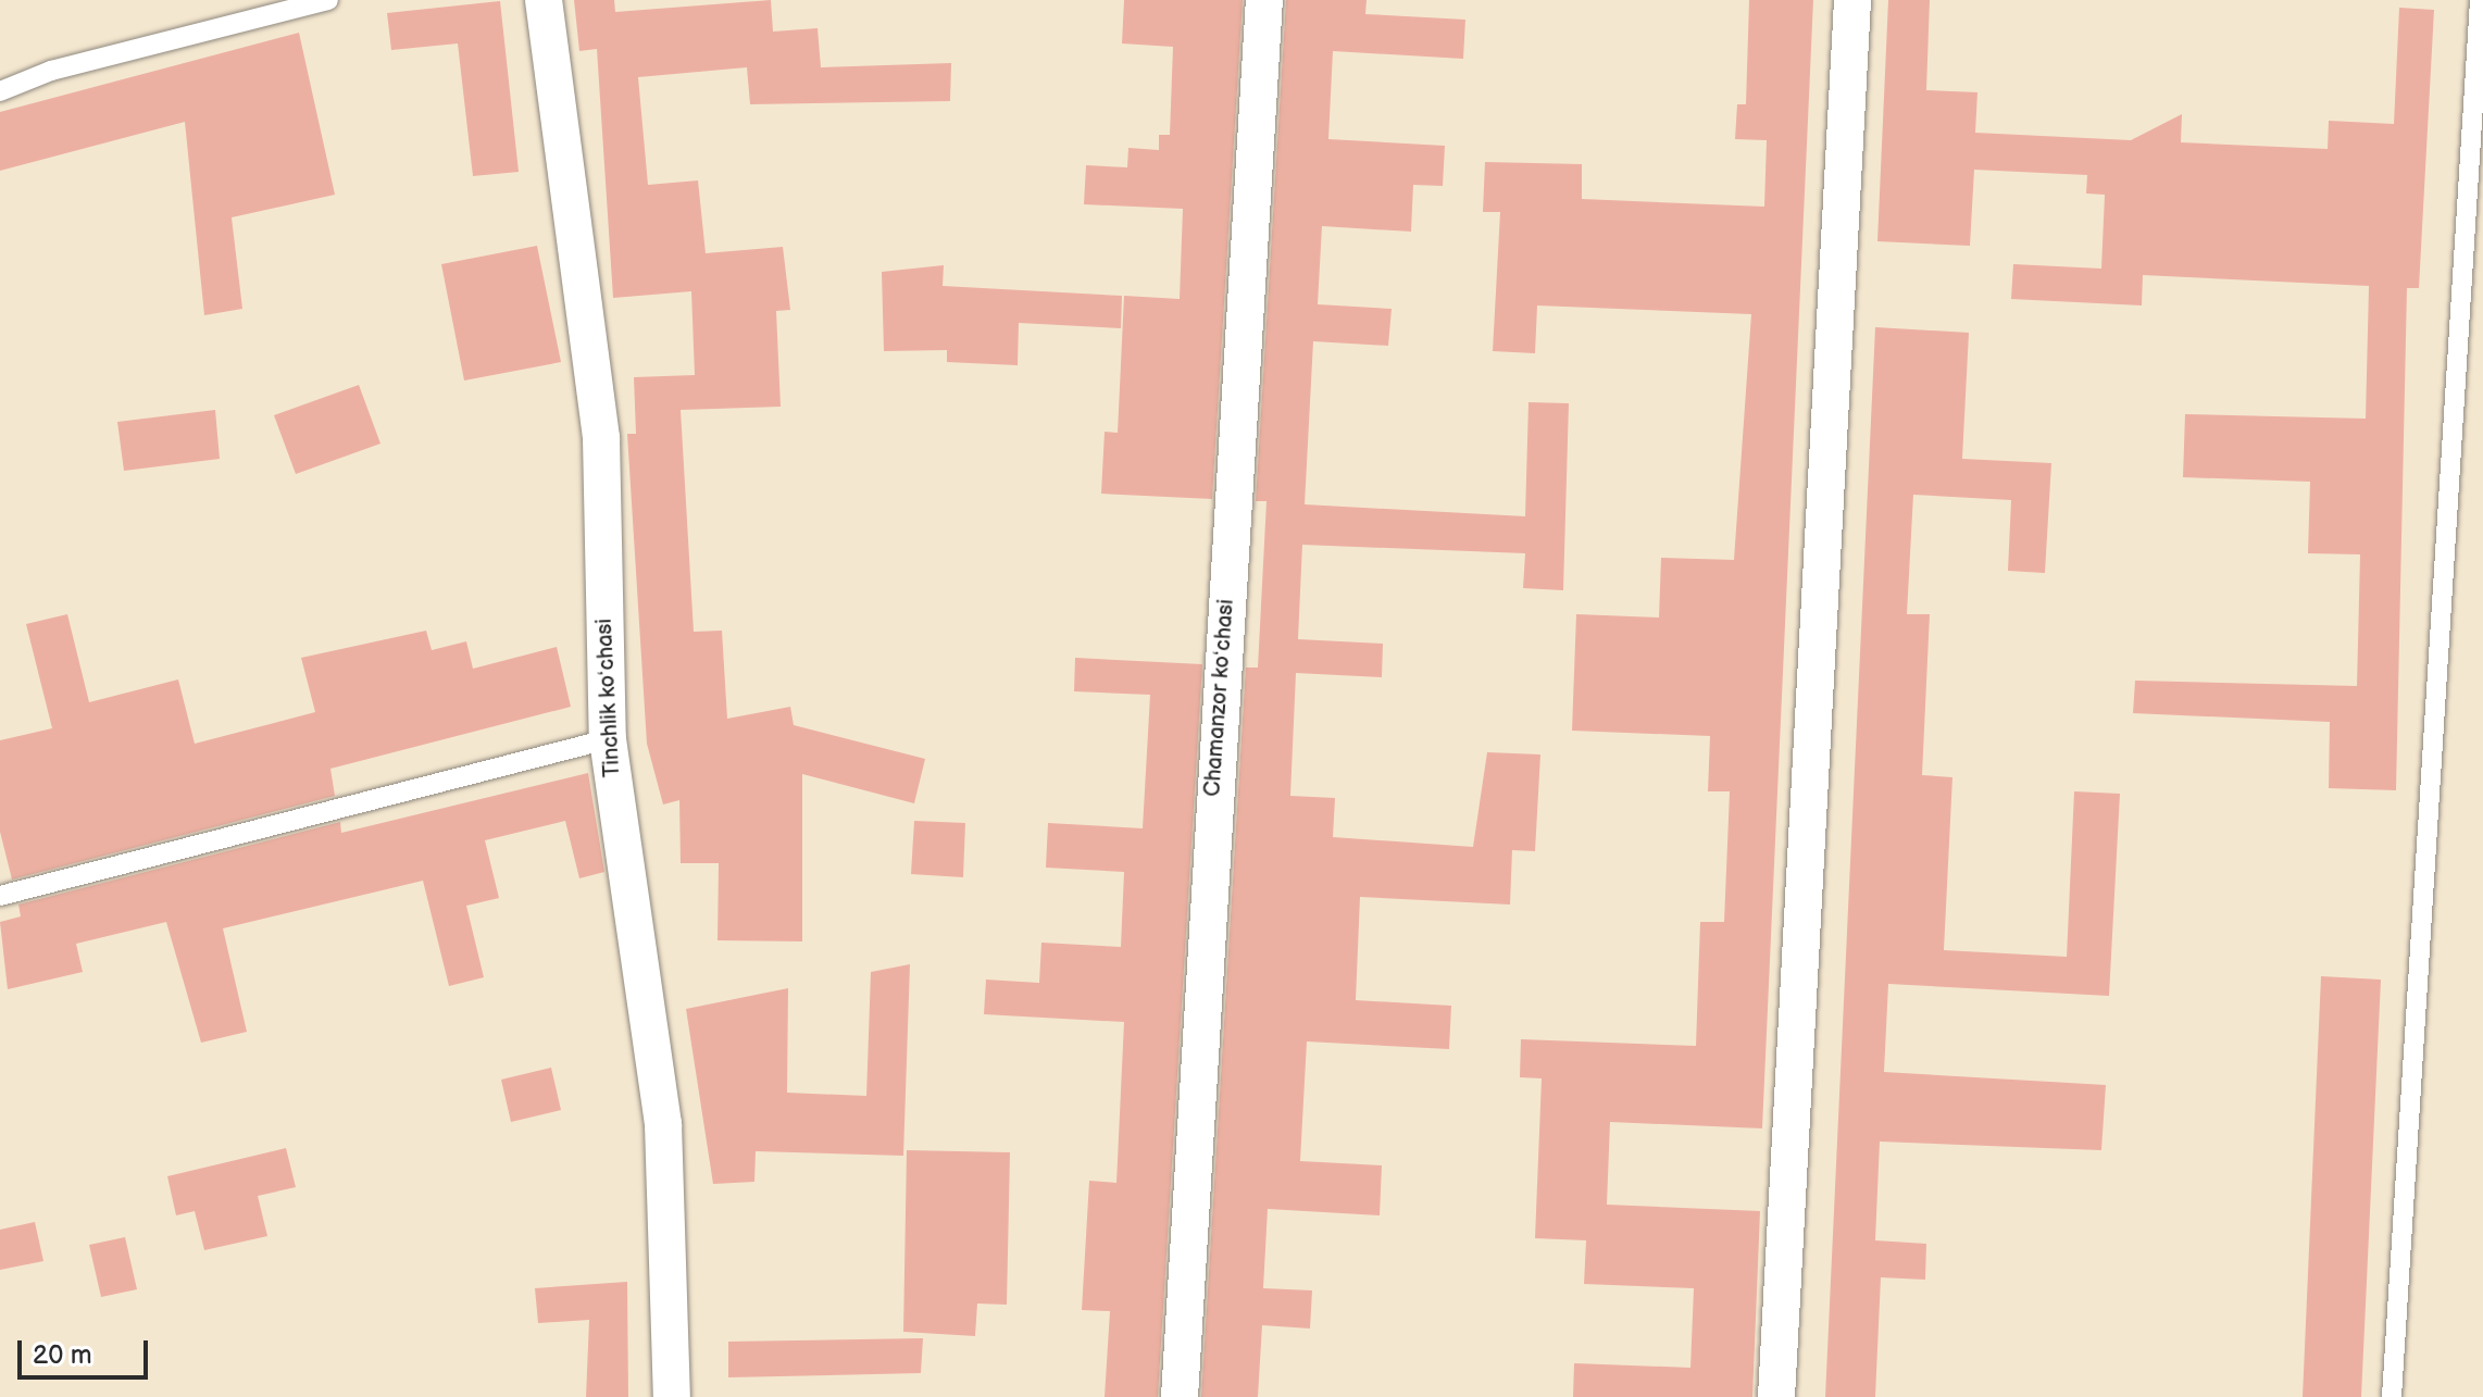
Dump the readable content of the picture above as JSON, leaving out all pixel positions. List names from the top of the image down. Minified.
{"streets":{"street":["Tinchlik koʻchasi","Chamanzor koʻchasi"]},"scale_bar":"20 m"}
